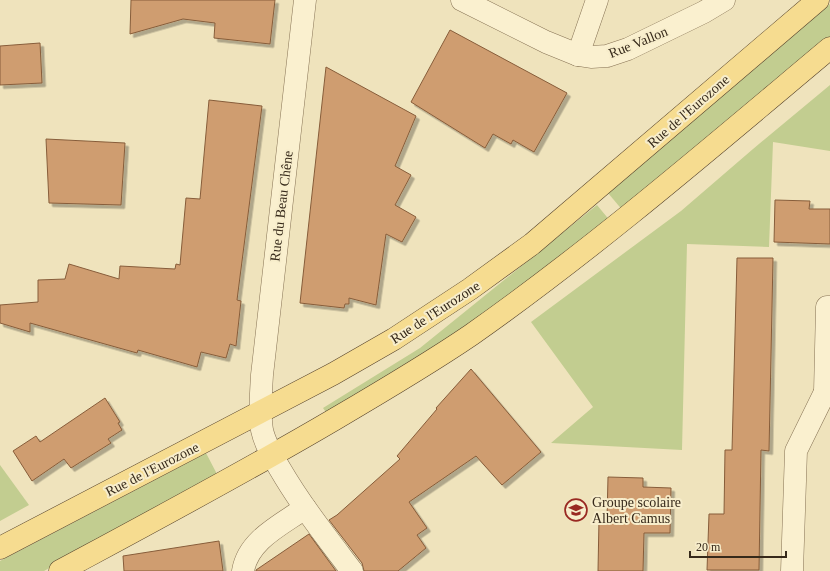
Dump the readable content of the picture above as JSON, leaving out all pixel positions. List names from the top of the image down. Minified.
{"streets":{"main road":["Rue de l'Eurozone"],"street":["Rue Vallon","Rue du Beau Chêne"]},"crossings":[["Rue de l'Eurozone","Rue du Beau Chêne"]],"places":{"school or university":["Groupe scolaire Albert Camus"]},"scale_bar":"20 m"}
